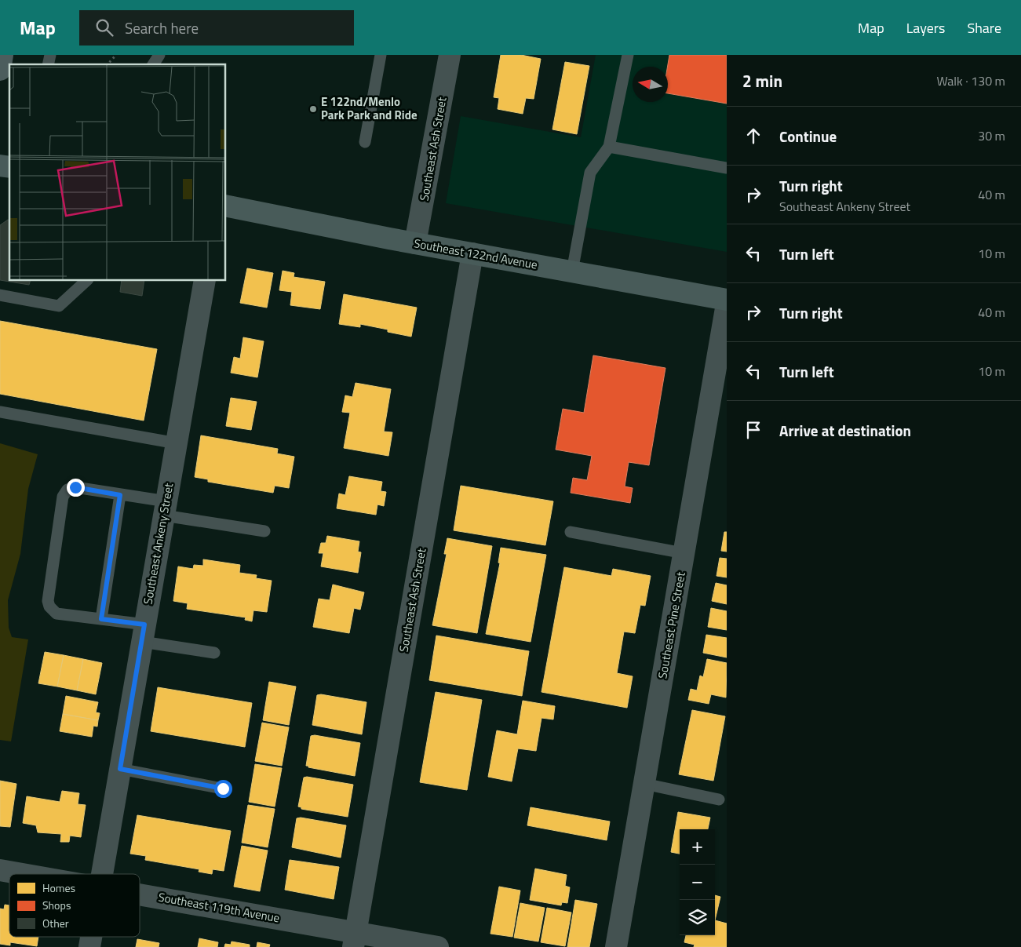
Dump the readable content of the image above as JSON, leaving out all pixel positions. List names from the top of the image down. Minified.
{"streets":{"main road":["Southeast 122nd Avenue"],"street":["Southeast Ash Street","Southeast Ankeny Street","Southeast Pine Street","Southeast 119th Avenue"]},"crossings":[["Southeast Ash Street","Southeast 122nd Avenue"],["Southeast Ash Street","Southeast 119th Avenue"]],"places":["E 122nd/Menlo Park Park and Ride"],"legend":["Homes","Shops","Other"],"north":"left","page":{"header":"Map","search":"Search here","nav":["Map","Layers","Share"],"heading":["2 min","Walk · 130 m"],"list":[["Continue","30 m"],["Turn right","Southeast Ankeny Street","40 m"],["Turn left","10 m"],["Turn right","40 m"],["Turn left","10 m"],"Arrive at destination"],"map_buttons":["+","−"]}}
